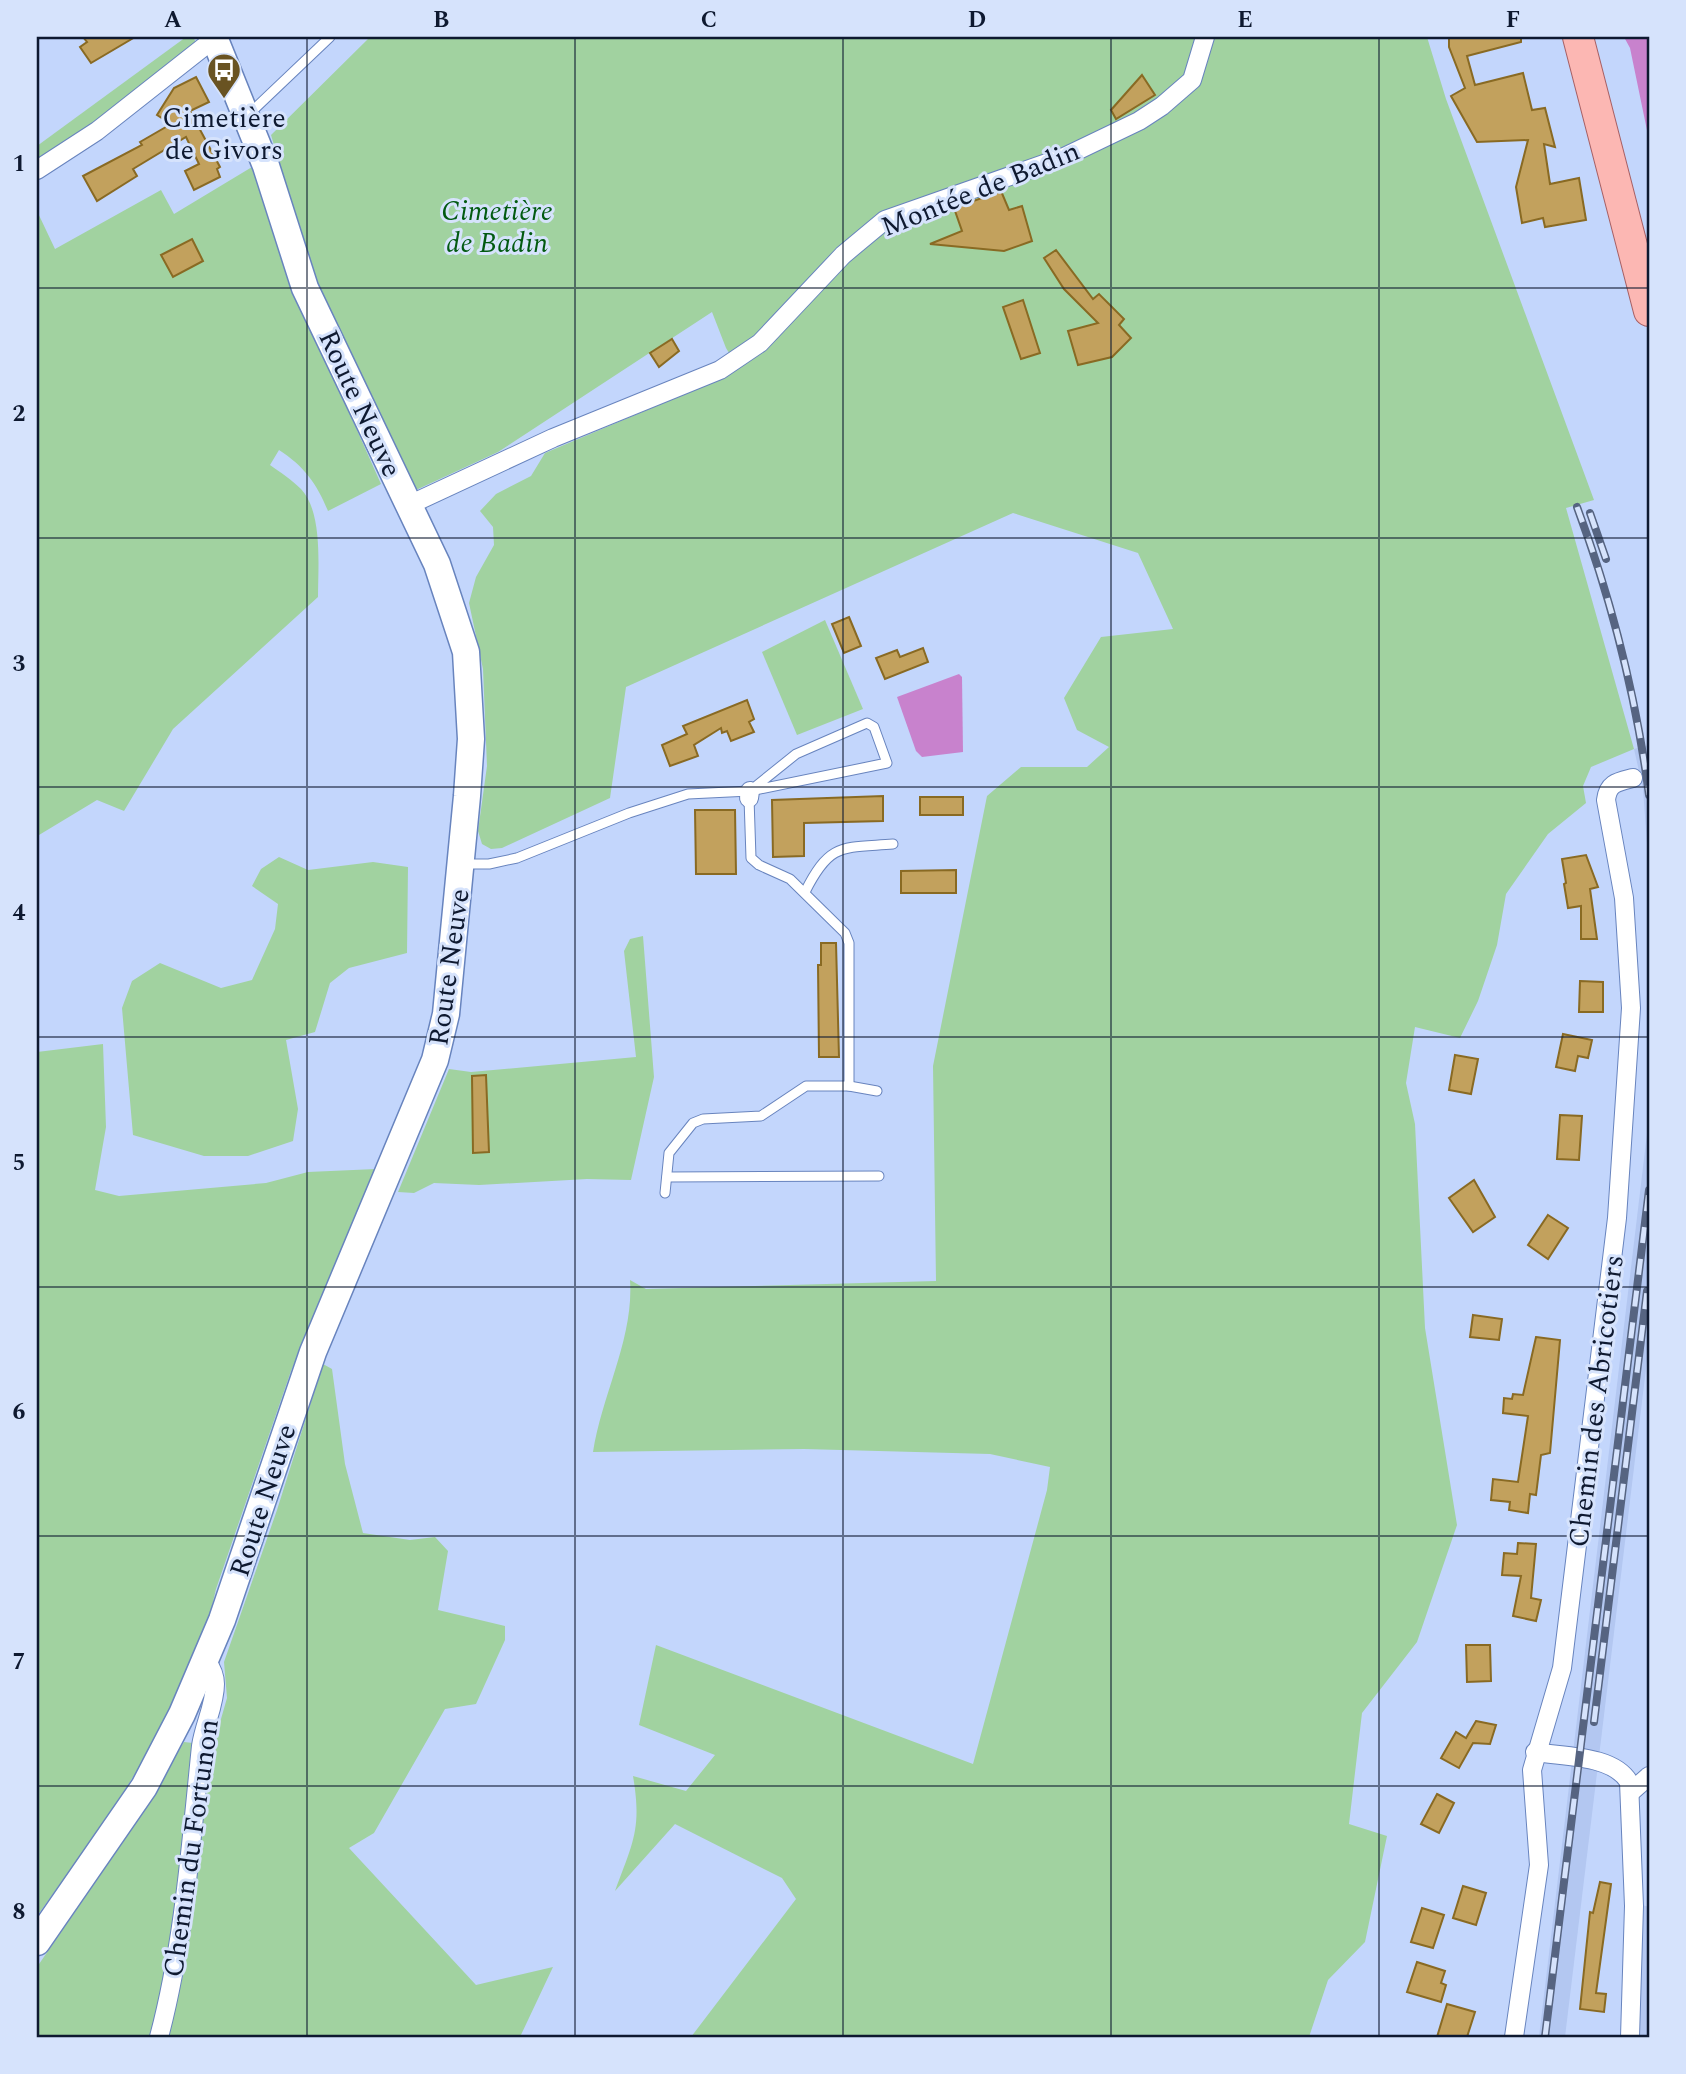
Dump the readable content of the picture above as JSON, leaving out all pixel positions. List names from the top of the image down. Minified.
{"streets":{"street":["Montée de Badin","Route Neuve","Chemin des Abricotiers","Chemin du Fortunon"]},"crossings":[["Montée de Badin","Route Neuve"],["Route Neuve","Chemin du Fortunon"]],"parks":["Cimetière de Badin"],"places":{"bus stop":["Cimetière de Givors"]},"grid":{"columns":["A","B","C","D","E","F"],"rows":["1","2","3","4","5","6","7","8"]}}
